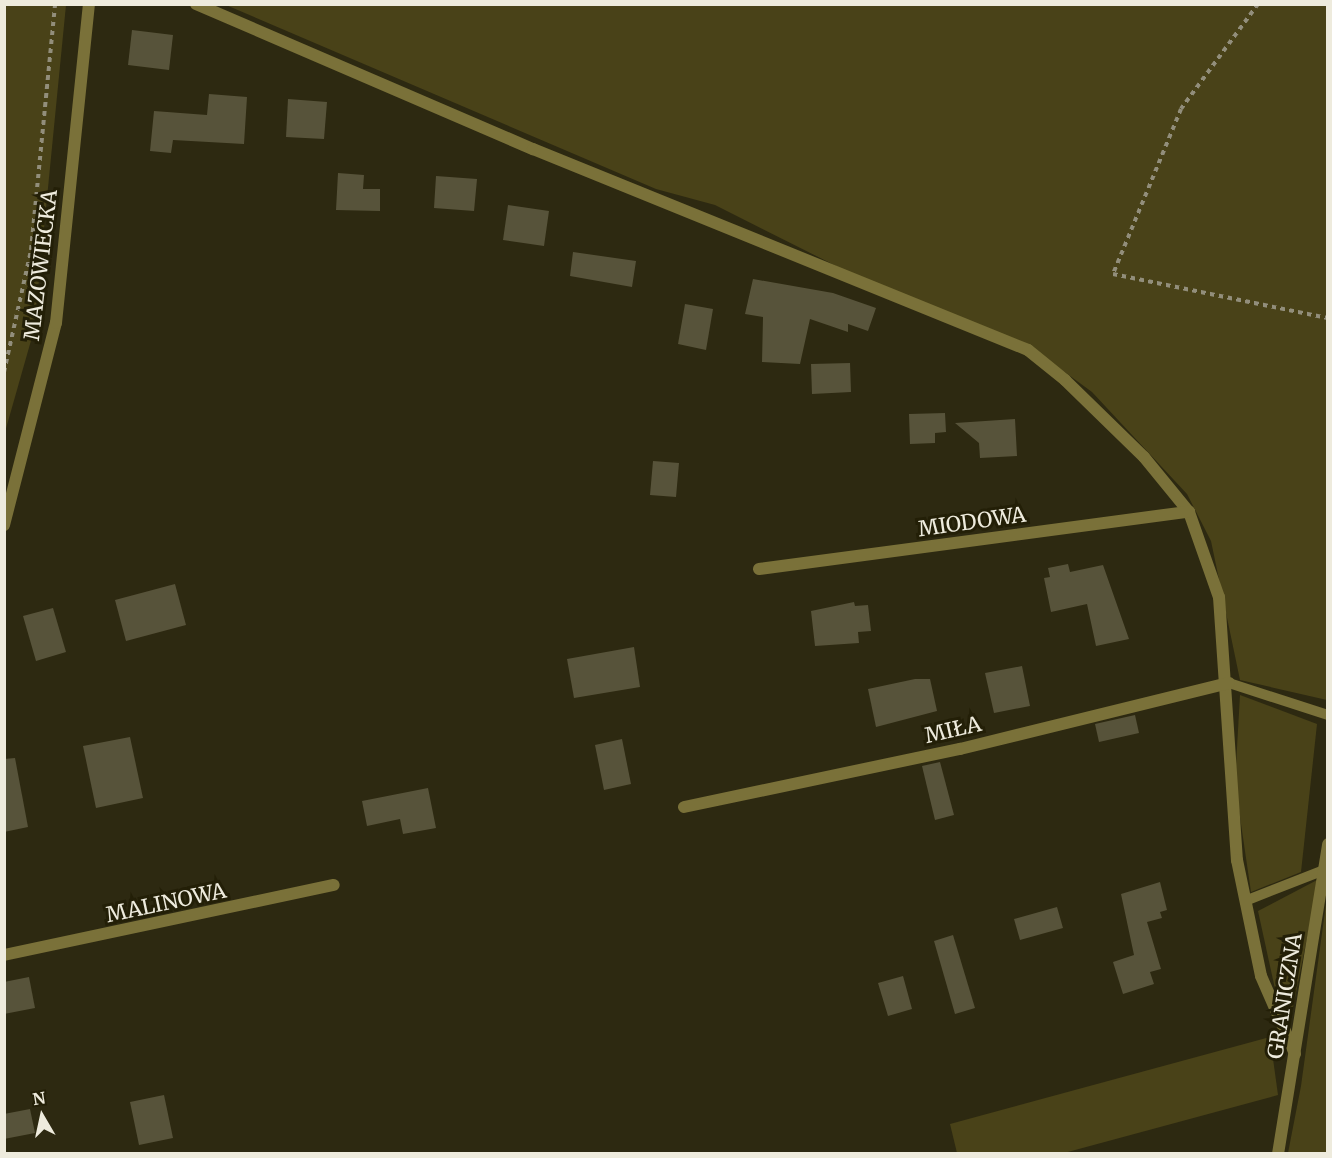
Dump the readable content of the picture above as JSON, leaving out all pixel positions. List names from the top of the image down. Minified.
{"streets":{"street":["MAZOWIECKA","MIODOWA","MIŁA","MALINOWA","GRANICZNA"]},"north":"top"}
